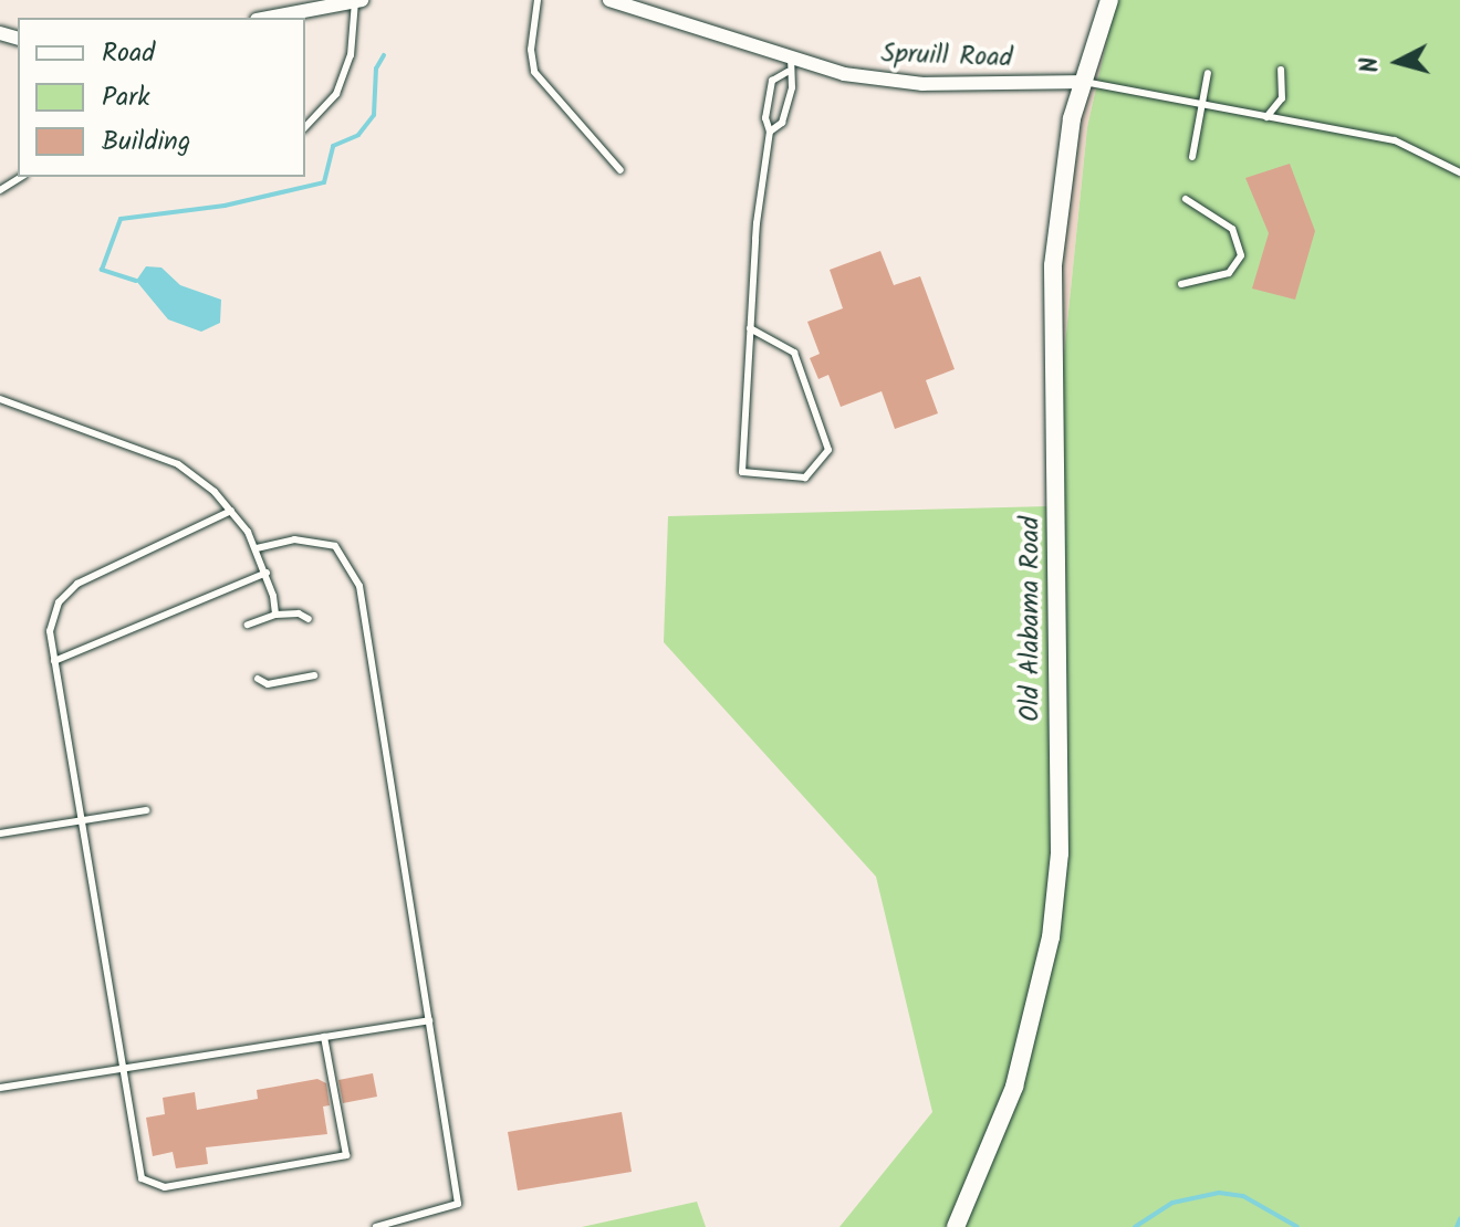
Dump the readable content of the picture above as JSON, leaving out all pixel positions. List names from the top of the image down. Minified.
{"streets":{"main road":["Old Alabama Road"],"street":["Spruill Road"]},"crossings":[["Spruill Road","Old Alabama Road"]],"legend":["Road","Park","Building"],"north":"left"}
